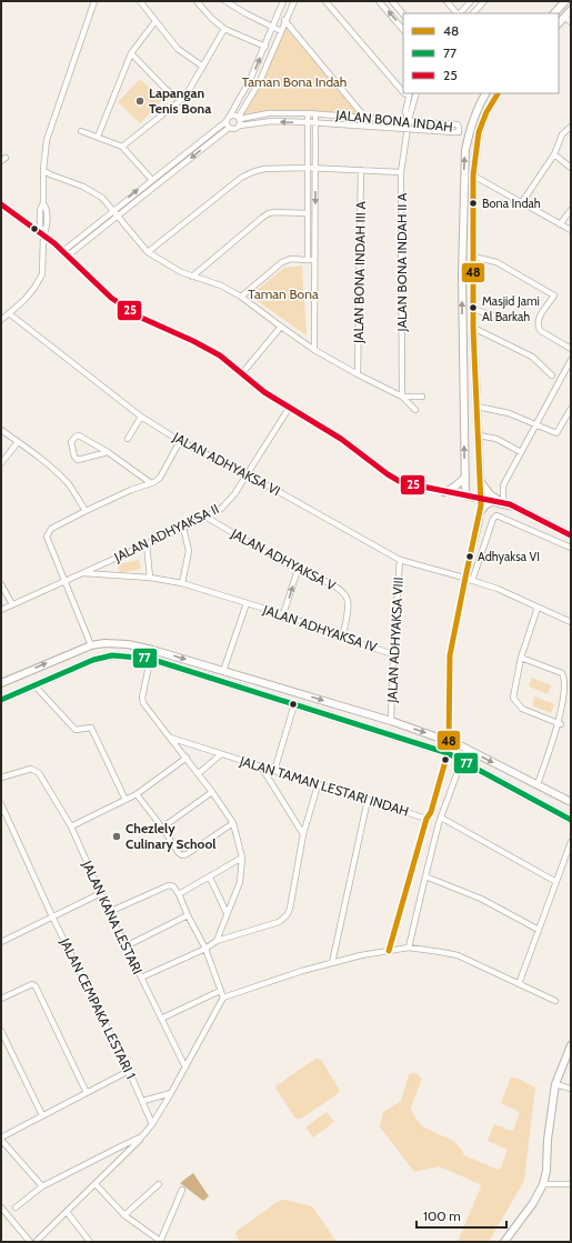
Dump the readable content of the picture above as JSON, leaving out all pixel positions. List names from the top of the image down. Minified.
{"streets":{"street":["JALAN BONA INDAH","JALAN BONA INDAH II A","JALAN BONA INDAH III A","JALAN ADHYAKSA VI","JALAN ADHYAKSA II","JALAN ADHYAKSA V","JALAN ADHYAKSA IV","JALAN ADHYAKSA VIII","JALAN TAMAN LESTARI INDAH","JALAN KANA LESTARI","JALAN CEMPAKA LESTARI 1"]},"crossings":[["JALAN BONA INDAH","JALAN BONA INDAH II A"],["JALAN ADHYAKSA VI","JALAN ADHYAKSA II"],["JALAN ADHYAKSA VI","JALAN ADHYAKSA VIII"],["JALAN ADHYAKSA II","JALAN ADHYAKSA V"],["JALAN ADHYAKSA II","JALAN ADHYAKSA IV"],["JALAN ADHYAKSA V","JALAN ADHYAKSA IV"],["JALAN ADHYAKSA IV","JALAN ADHYAKSA VIII"]],"parks":["Taman Bona Indah","Taman Bona"],"places":["Lapangan Tenis Bona","Bona Indah","Masjid Jami Al Barkah","Adhyaksa VI","Chezlely Culinary School"],"lines":["transit line 48","transit line 25","transit line 77"],"legend":["48","77","25"],"scale_bar":"100 m"}
